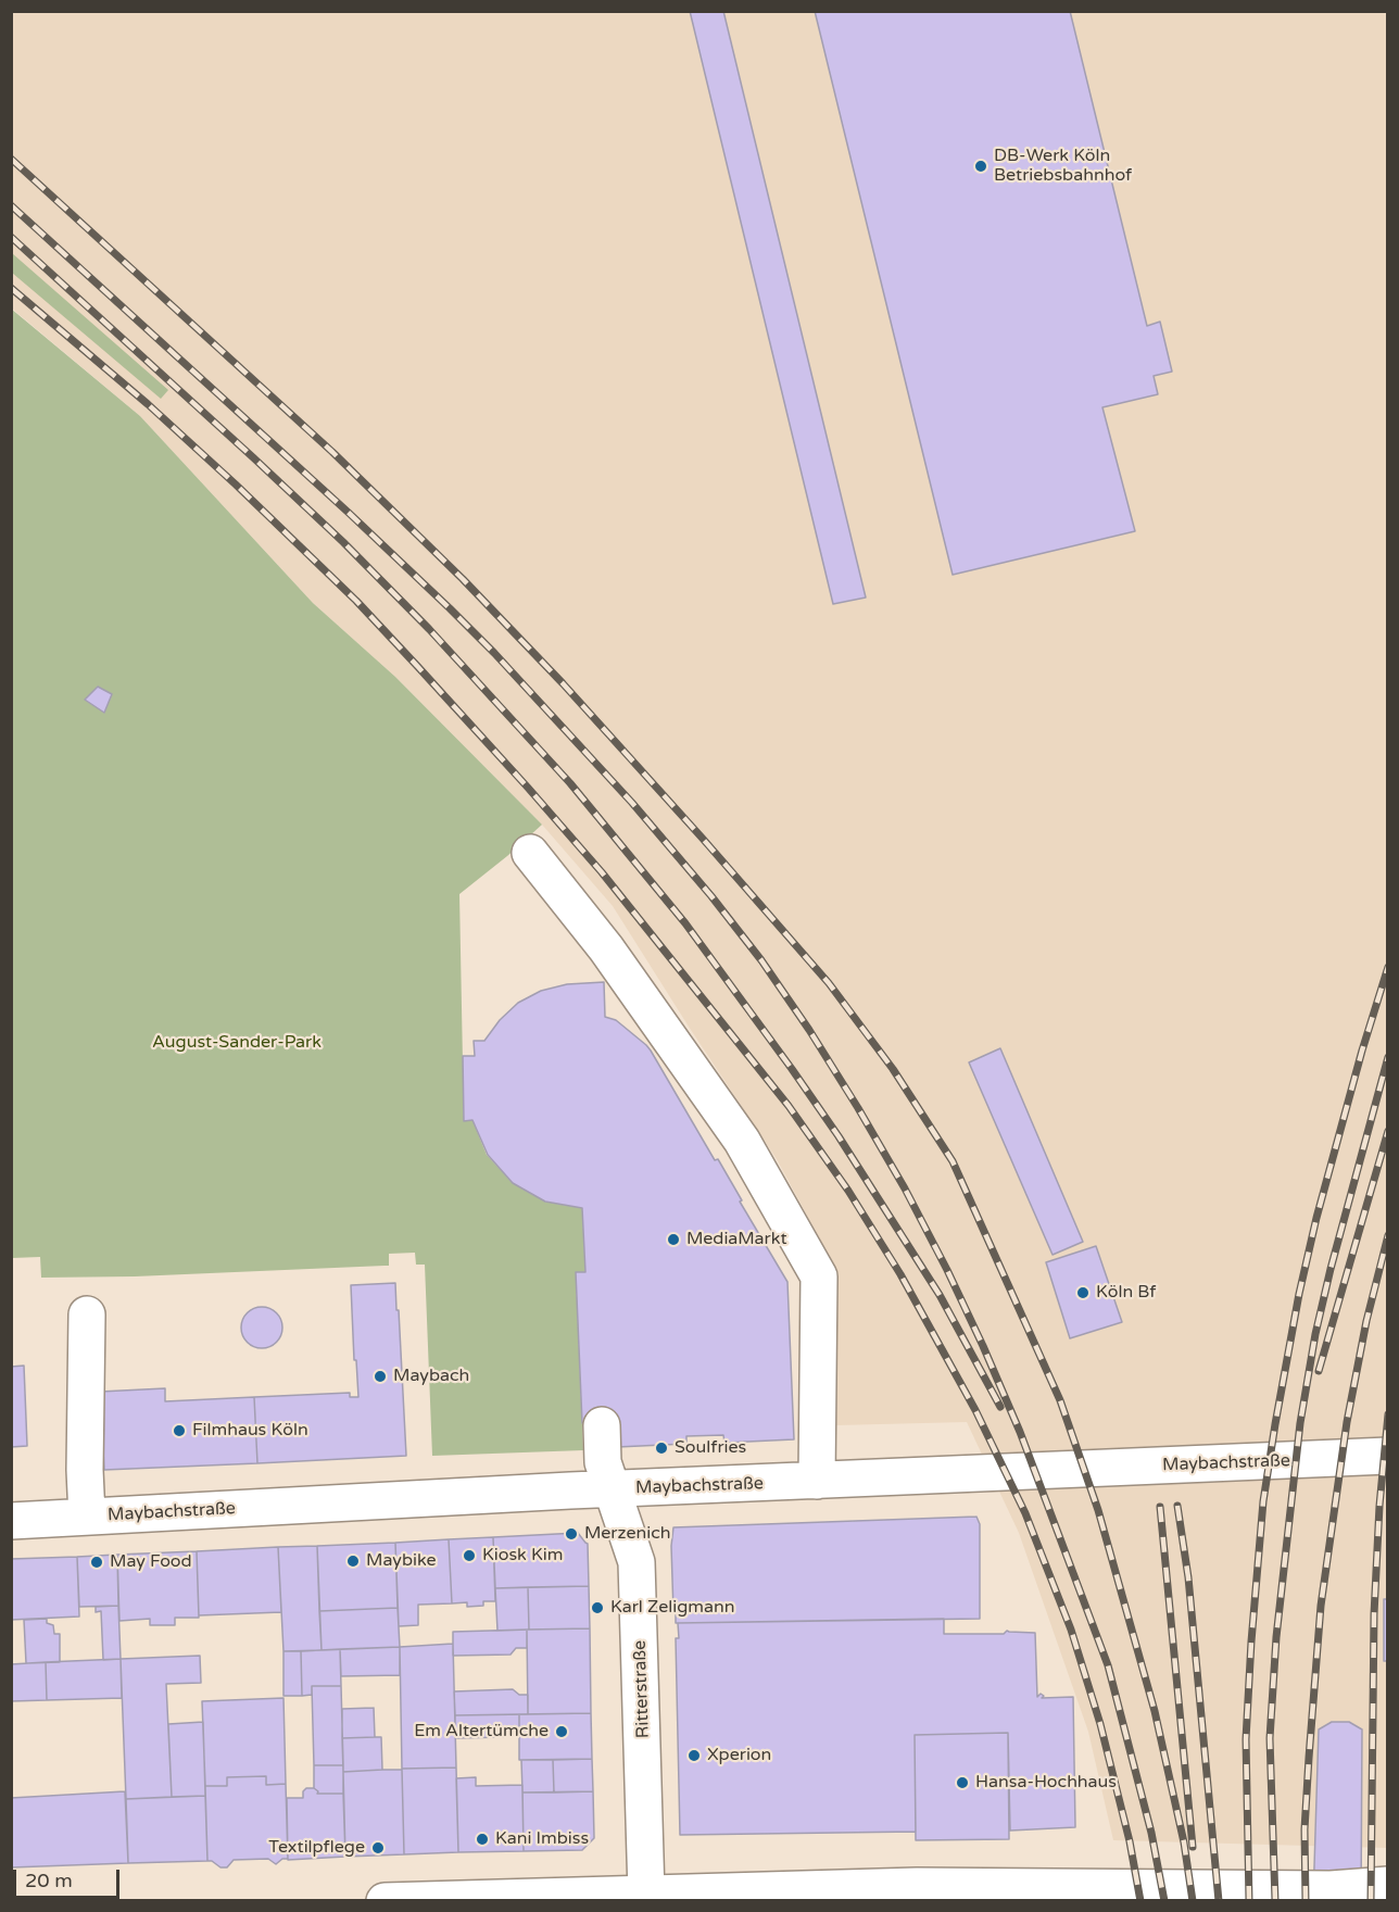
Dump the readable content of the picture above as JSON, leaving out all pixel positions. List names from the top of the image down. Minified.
{"streets":{"street":["Maybachstraße","Ritterstraße"]},"crossings":[["Maybachstraße","Ritterstraße"]],"parks":["August-Sander-Park"],"places":["DB-Werk Köln Betriebsbahnhof","MediaMarkt","Köln Bf","Maybach","Filmhaus Köln","Soulfries","Merzenich","Kiosk Kim","Maybike","May Food","Karl Zeligmann","Em Altertümche","Xperion","Hansa-Hochhaus","Kani Imbiss","Textilpflege"],"scale_bar":"20 m"}
